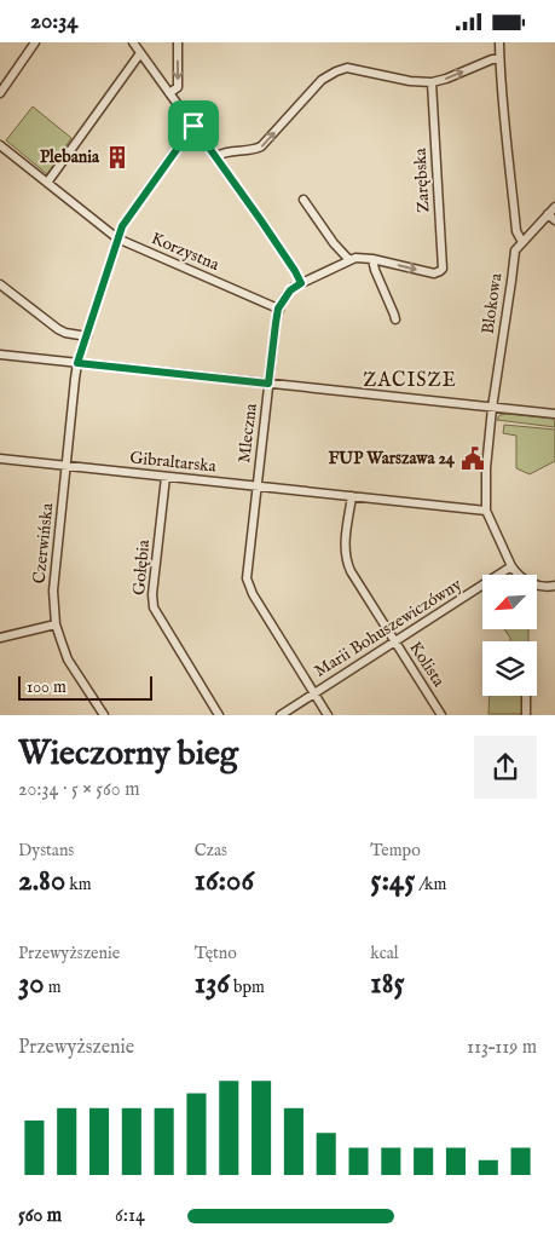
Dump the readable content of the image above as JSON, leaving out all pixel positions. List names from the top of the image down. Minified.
{"streets":{"street":["Zarębska","Korzystna","Blokowa","Mleczna","Gibraltarska","Czerwińska","Gołębia","Marii Bohuszewiczówny","Kolista"]},"crossings":[["Korzystna","Mleczna"],["Korzystna","Czerwińska"],["Blokowa","Gibraltarska"],["Blokowa","Marii Bohuszewiczówny"],["Mleczna","Gibraltarska"],["Mleczna","Marii Bohuszewiczówny"],["Gibraltarska","Czerwińska"],["Gibraltarska","Gołębia"],["Gibraltarska","Kolista"],["Marii Bohuszewiczówny","Kolista"]],"districts":["ZACISZE"],"places":{"building":["Plebania"],"public building":["FUP Warszawa 24"]},"scale_bar":"100 m","north":"bottom left","page":{"status":"20:34","scale":"100 m","heading":["Wieczorny bieg","20:34 · 5 × 560 m"],"stats":[["Dystans","2.80 km"],["Czas","16:06"],["Tempo","5:45 /km"],["Przewyższenie","30 m"],["Tętno","136 bpm"],["kcal","185"]],"chart":["Przewyższenie","113–119 m"],"list":[{"name":"560 m","note":"6:14"}]}}
